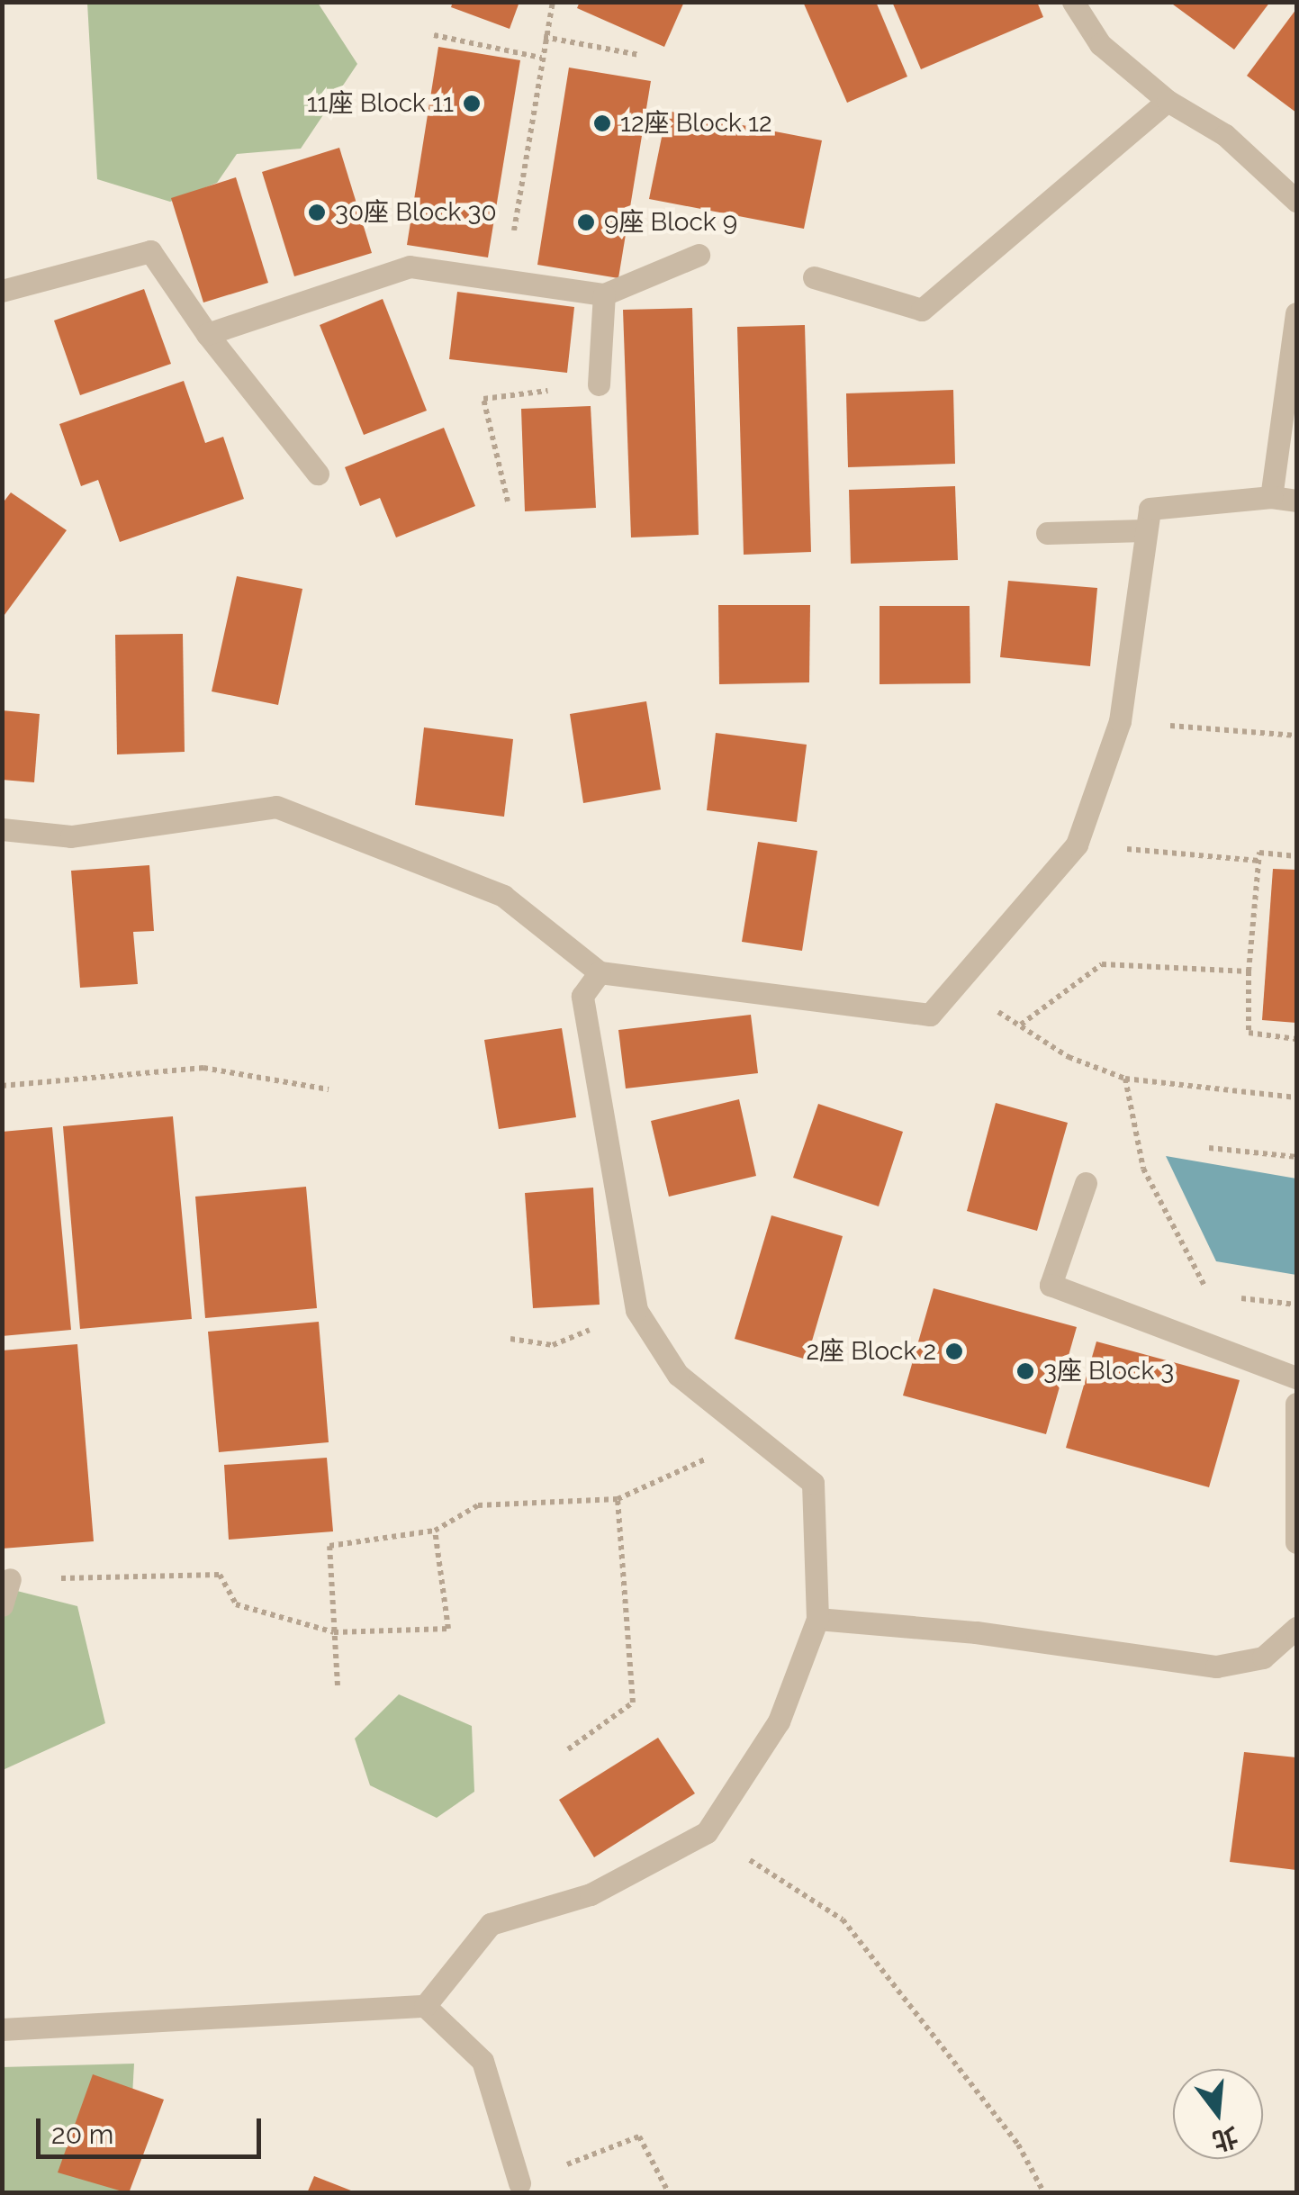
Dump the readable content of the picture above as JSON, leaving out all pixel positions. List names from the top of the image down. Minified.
{"places":["11座 Block 11","12座 Block 12","30座 Block 30","9座 Block 9","2座 Block 2","3座 Block 3"],"scale_bar":"20 m","north":"bottom"}
